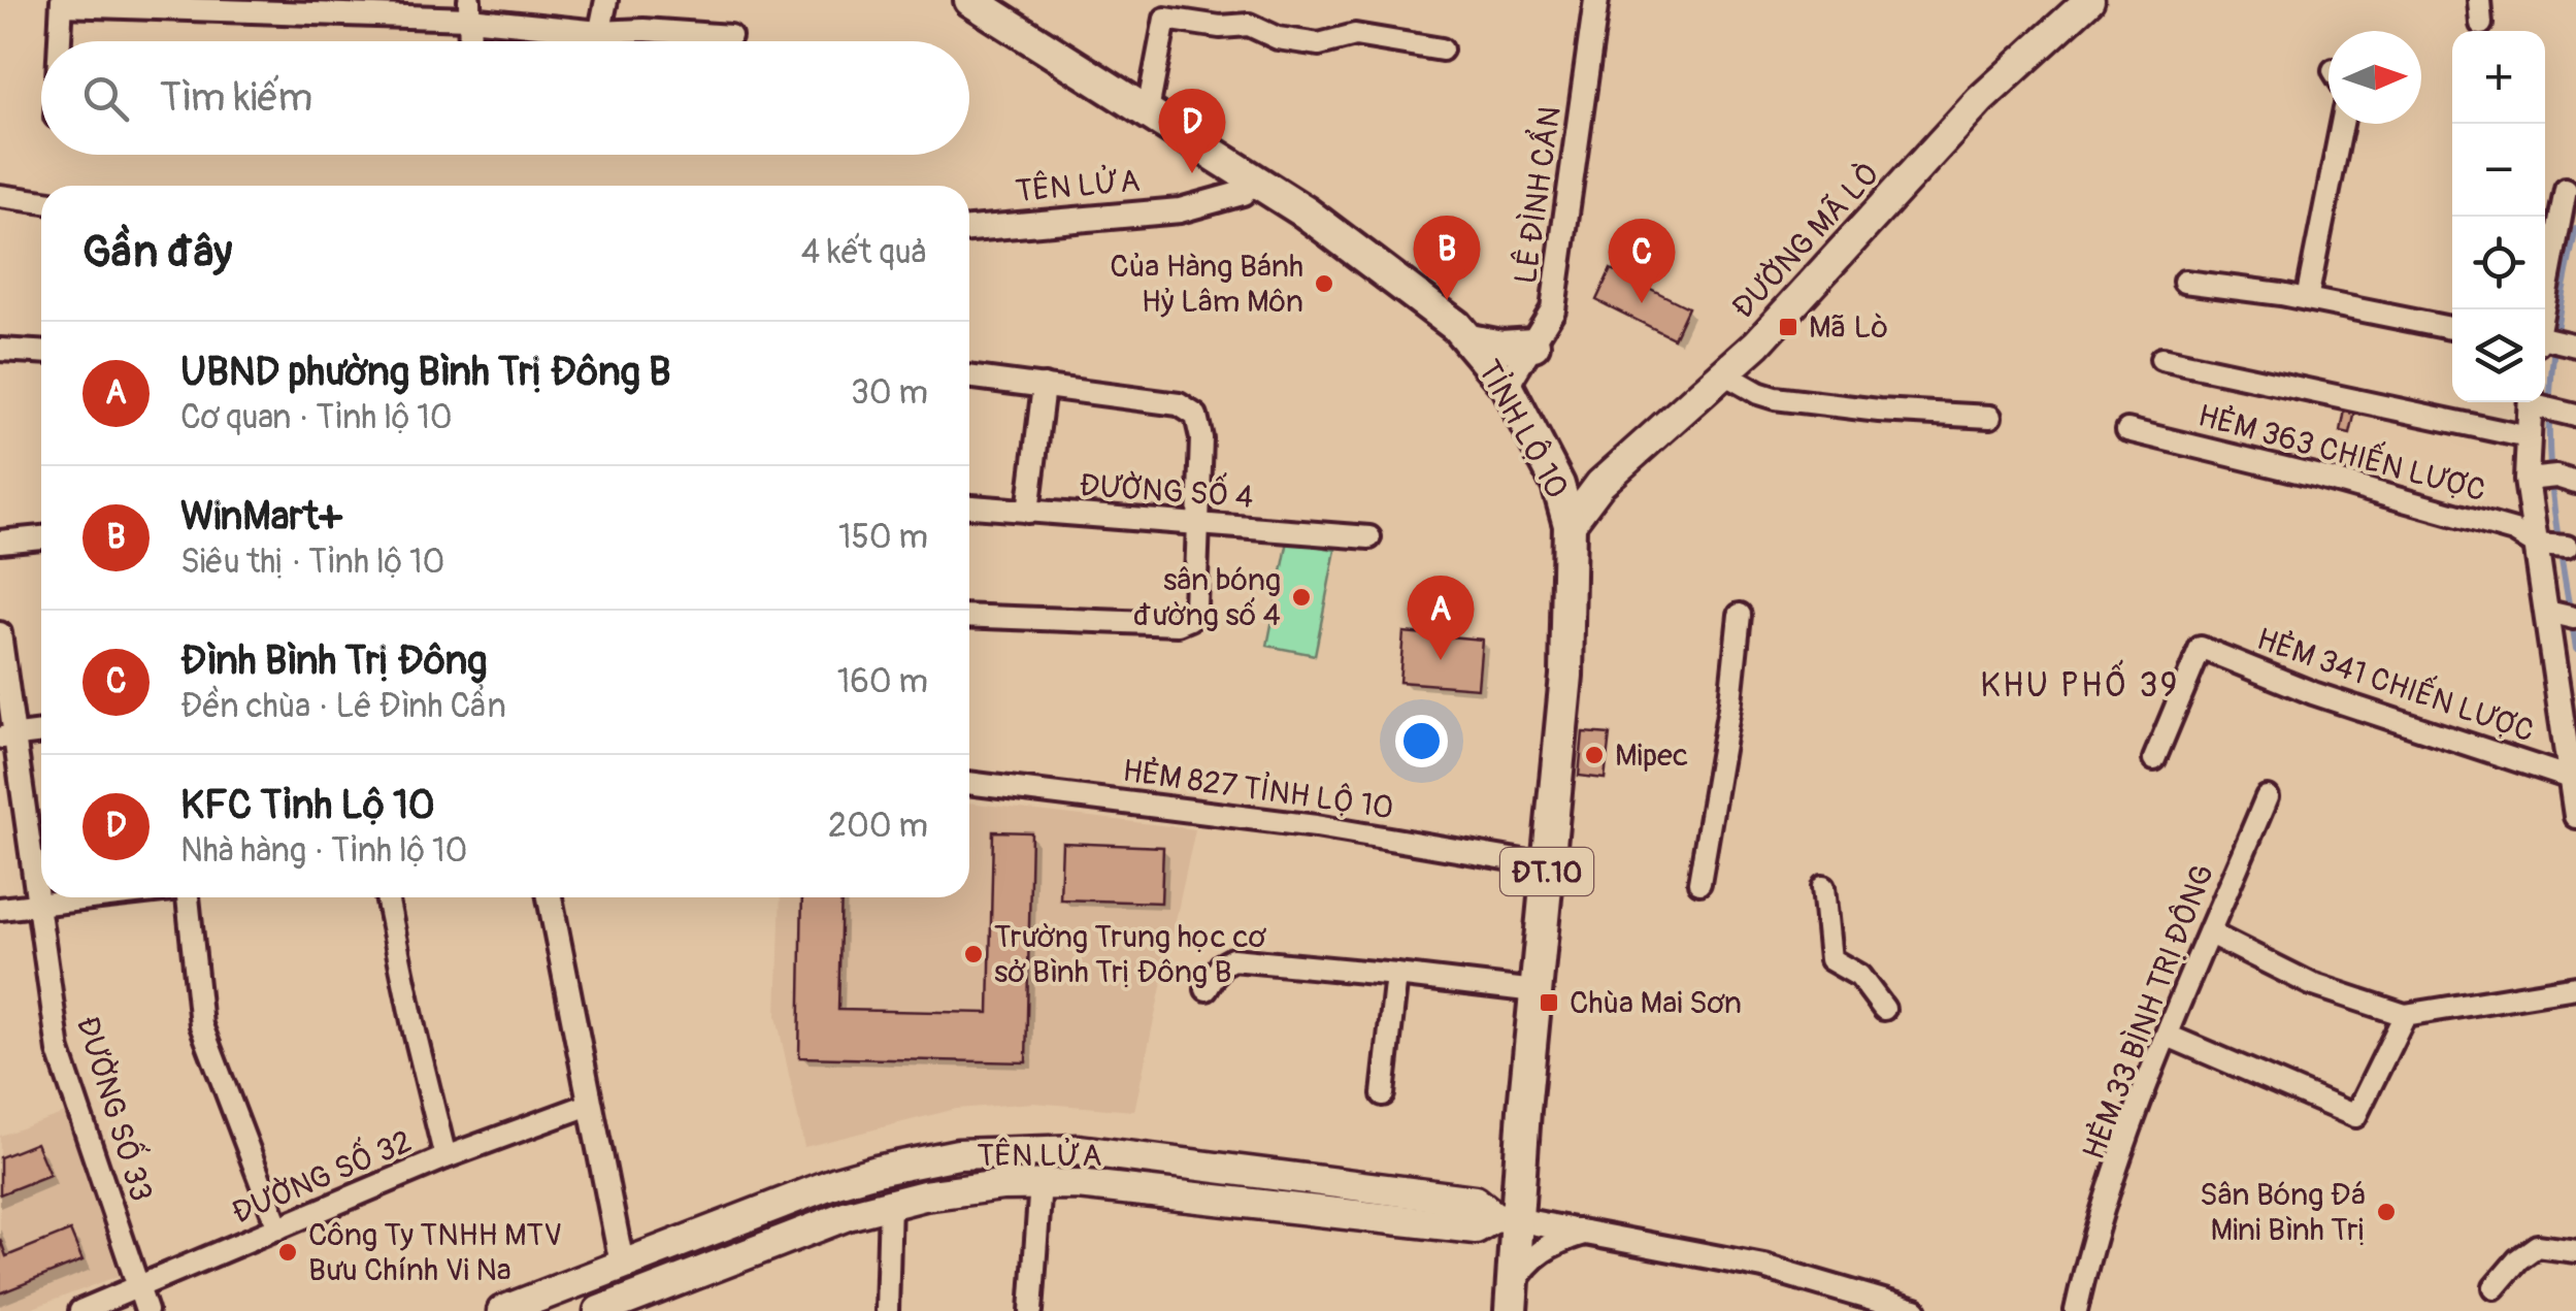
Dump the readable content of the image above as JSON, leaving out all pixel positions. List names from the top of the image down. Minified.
{"streets":{"main road":["TÊN LỬA","ĐƯỜNG MÃ LÒ","TỈNH LỘ 10","ĐT.10"],"street":["LÊ ĐÌNH CẨN","HẺM 363 CHIẾN LƯỢC","ĐƯỜNG SỐ 4","HẺM 341 CHIẾN LƯỢC","HẺM 827 TỈNH LỘ 10","HẺM 33 BÌNH TRỊ ĐÔNG","ĐƯỜNG SỐ 33","ĐƯỜNG SỐ 32"]},"crossings":[["TÊN LỬA","TỈNH LỘ 10"],["LÊ ĐÌNH CẨN","TỈNH LỘ 10"],["ĐƯỜNG MÃ LÒ","TỈNH LỘ 10"],["TỈNH LỘ 10","HẺM 827 TỈNH LỘ 10"],["ĐƯỜNG SỐ 33","ĐƯỜNG SỐ 32"]],"districts":["KHU PHỐ 39"],"places":{"other":["Của Hàng Bánh Hỷ Lâm Môn","sân bóng đường số 4","Mipec","Trường Trung học cơ sở Bình Trị Đông B","Sân Bóng Đá Mini Bình Trị","Công Ty TNHH MTV Bưu Chính Vi Na"],"transit":["Mã Lò","Chùa Mai Sơn"]},"north":"right","page":{"map_buttons":["+","−"],"search":"Tìm kiếm","pins":["D","B","C","A"],"heading":["Gần đây","4 kết quả"],"list":[{"mark":"A","name":"UBND phường Bình Trị Đông B","note":"Cơ quan · Tỉnh lộ 10","value":"30 m"},{"mark":"B","name":"WinMart+","note":"Siêu thị · Tỉnh lộ 10","value":"150 m"},{"mark":"C","name":"Đình Bình Trị Đông","note":"Đền chùa · Lê Đình Cẩn","value":"160 m"},{"mark":"D","name":"KFC Tỉnh Lộ 10","note":"Nhà hàng · Tỉnh lộ 10","value":"200 m"}]}}
